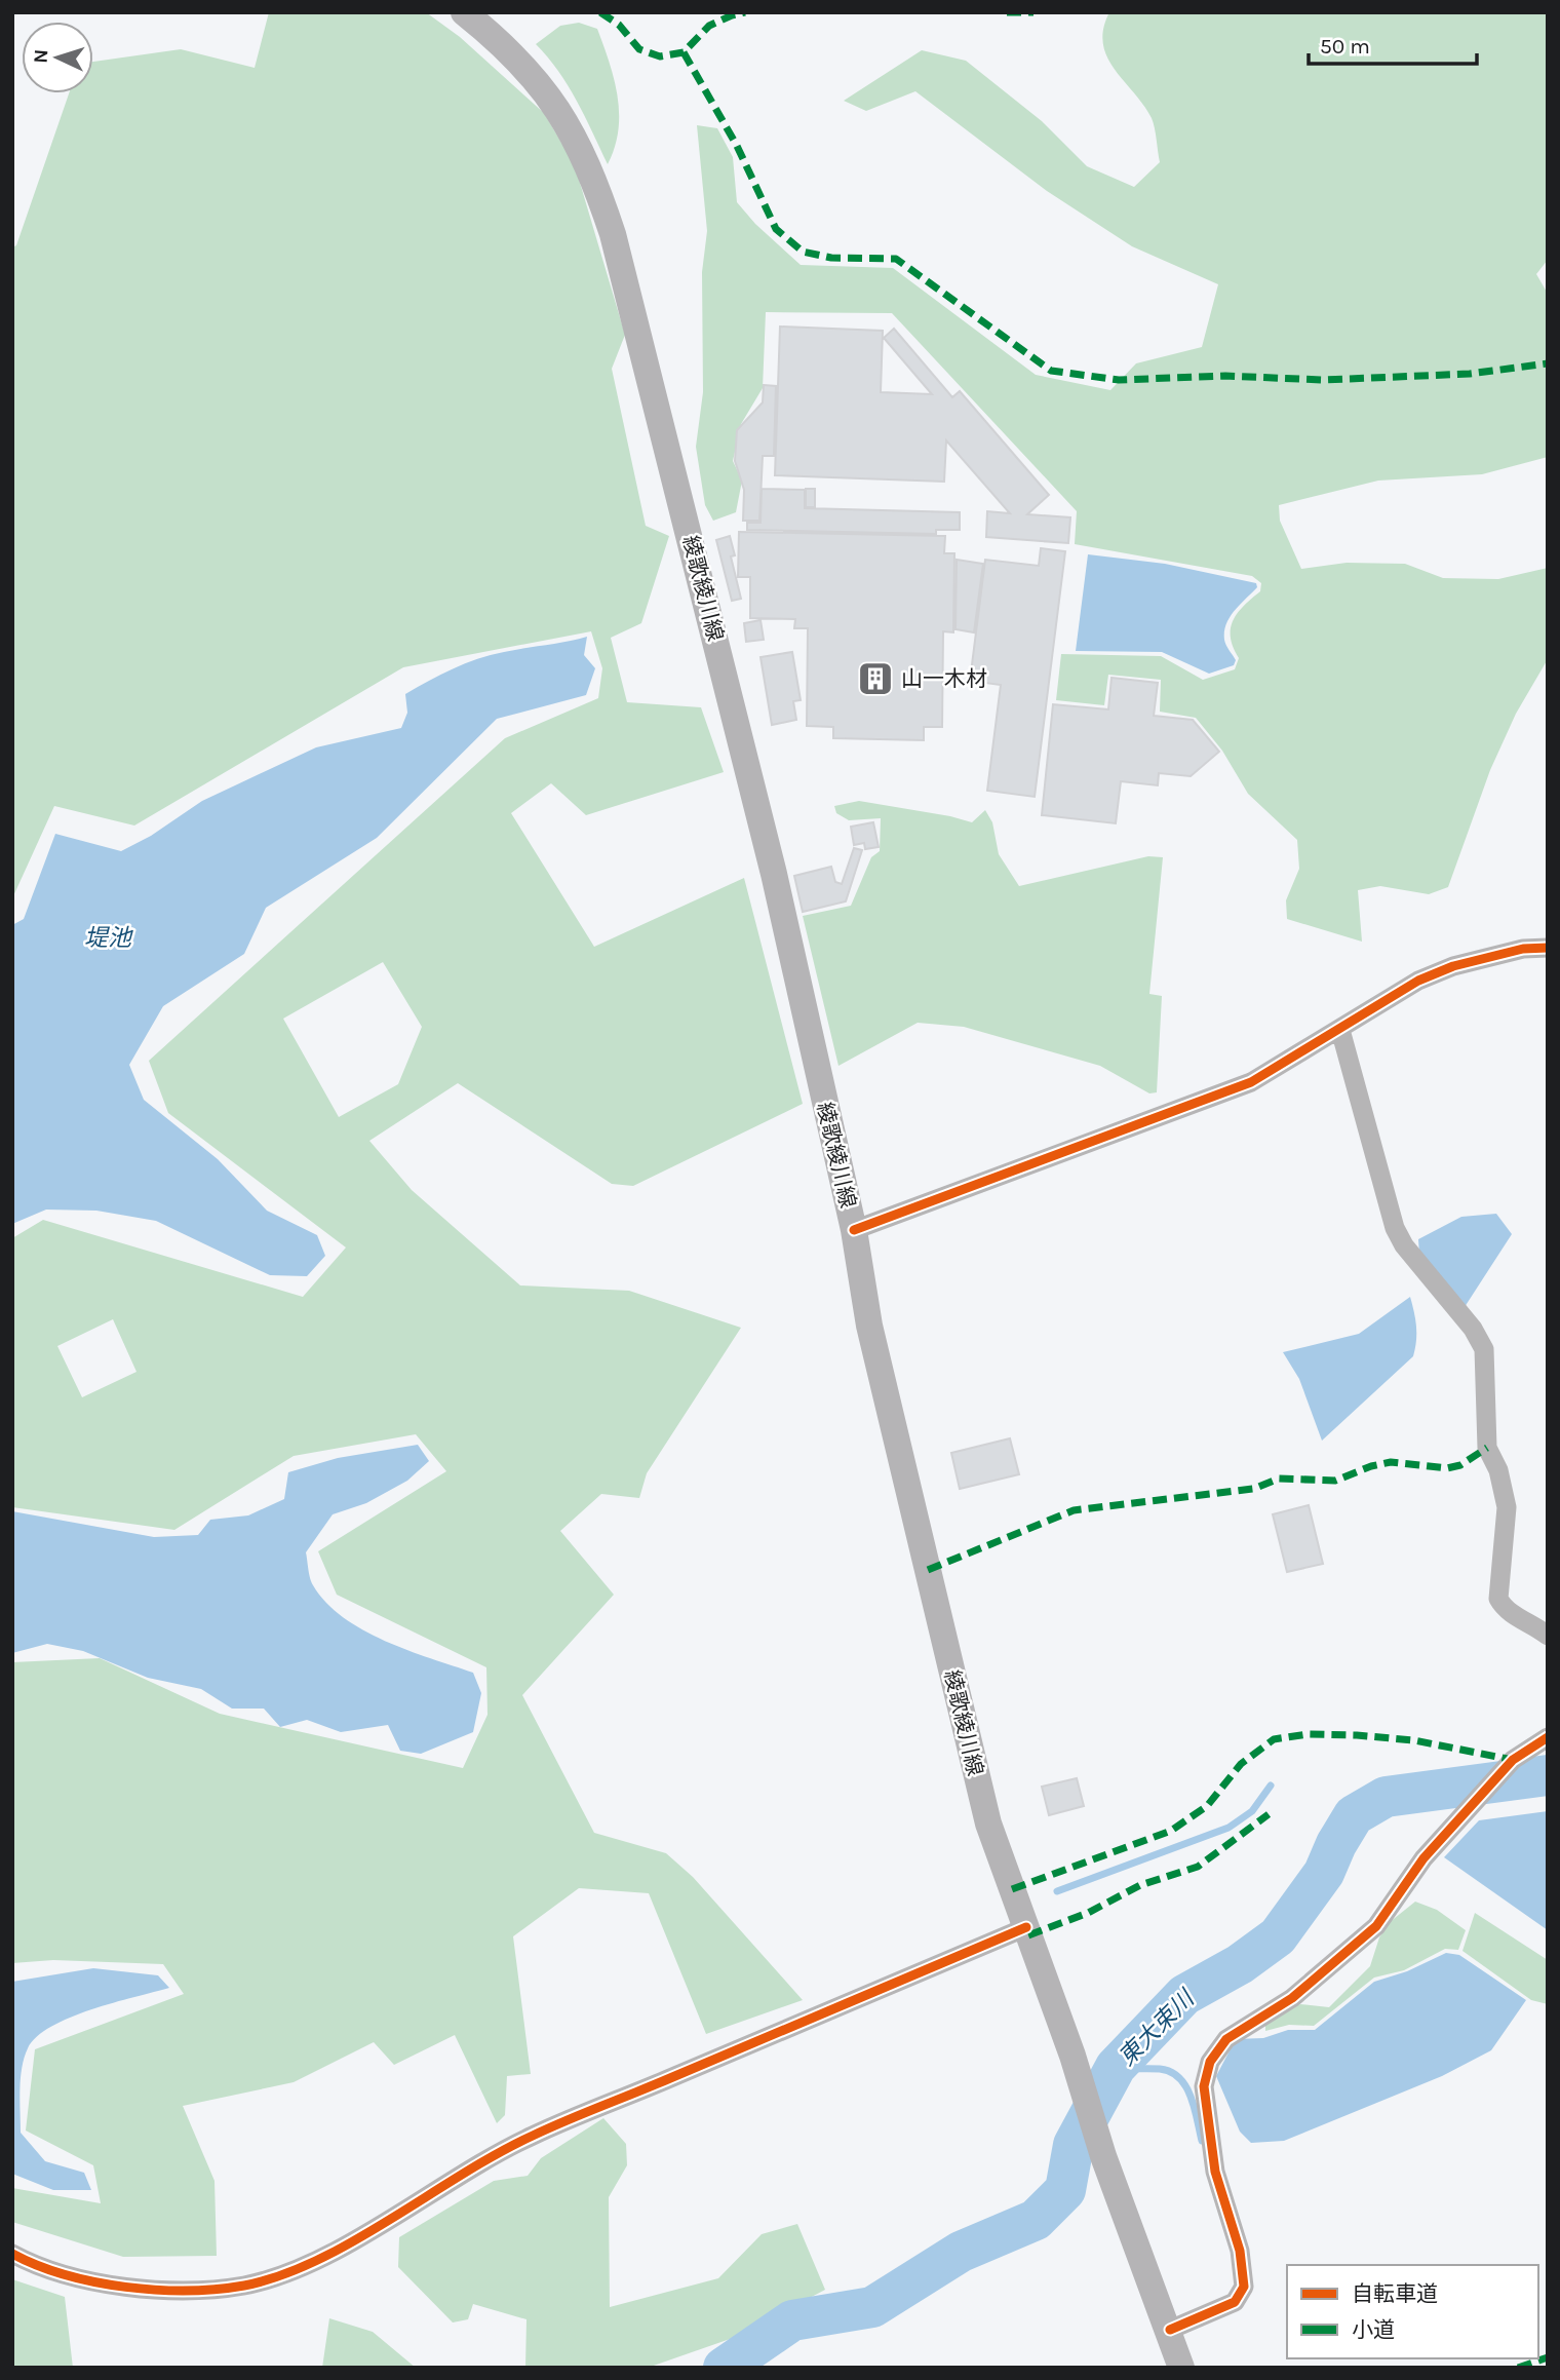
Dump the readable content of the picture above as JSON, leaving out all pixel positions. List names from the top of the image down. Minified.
{"streets":{"main road":["綾歌綾川線"]},"water":["堤池","東大束川"],"places":{"building":["山一木材"]},"legend":["自転車道","小道"],"scale_bar":"50 m","north":"left"}
